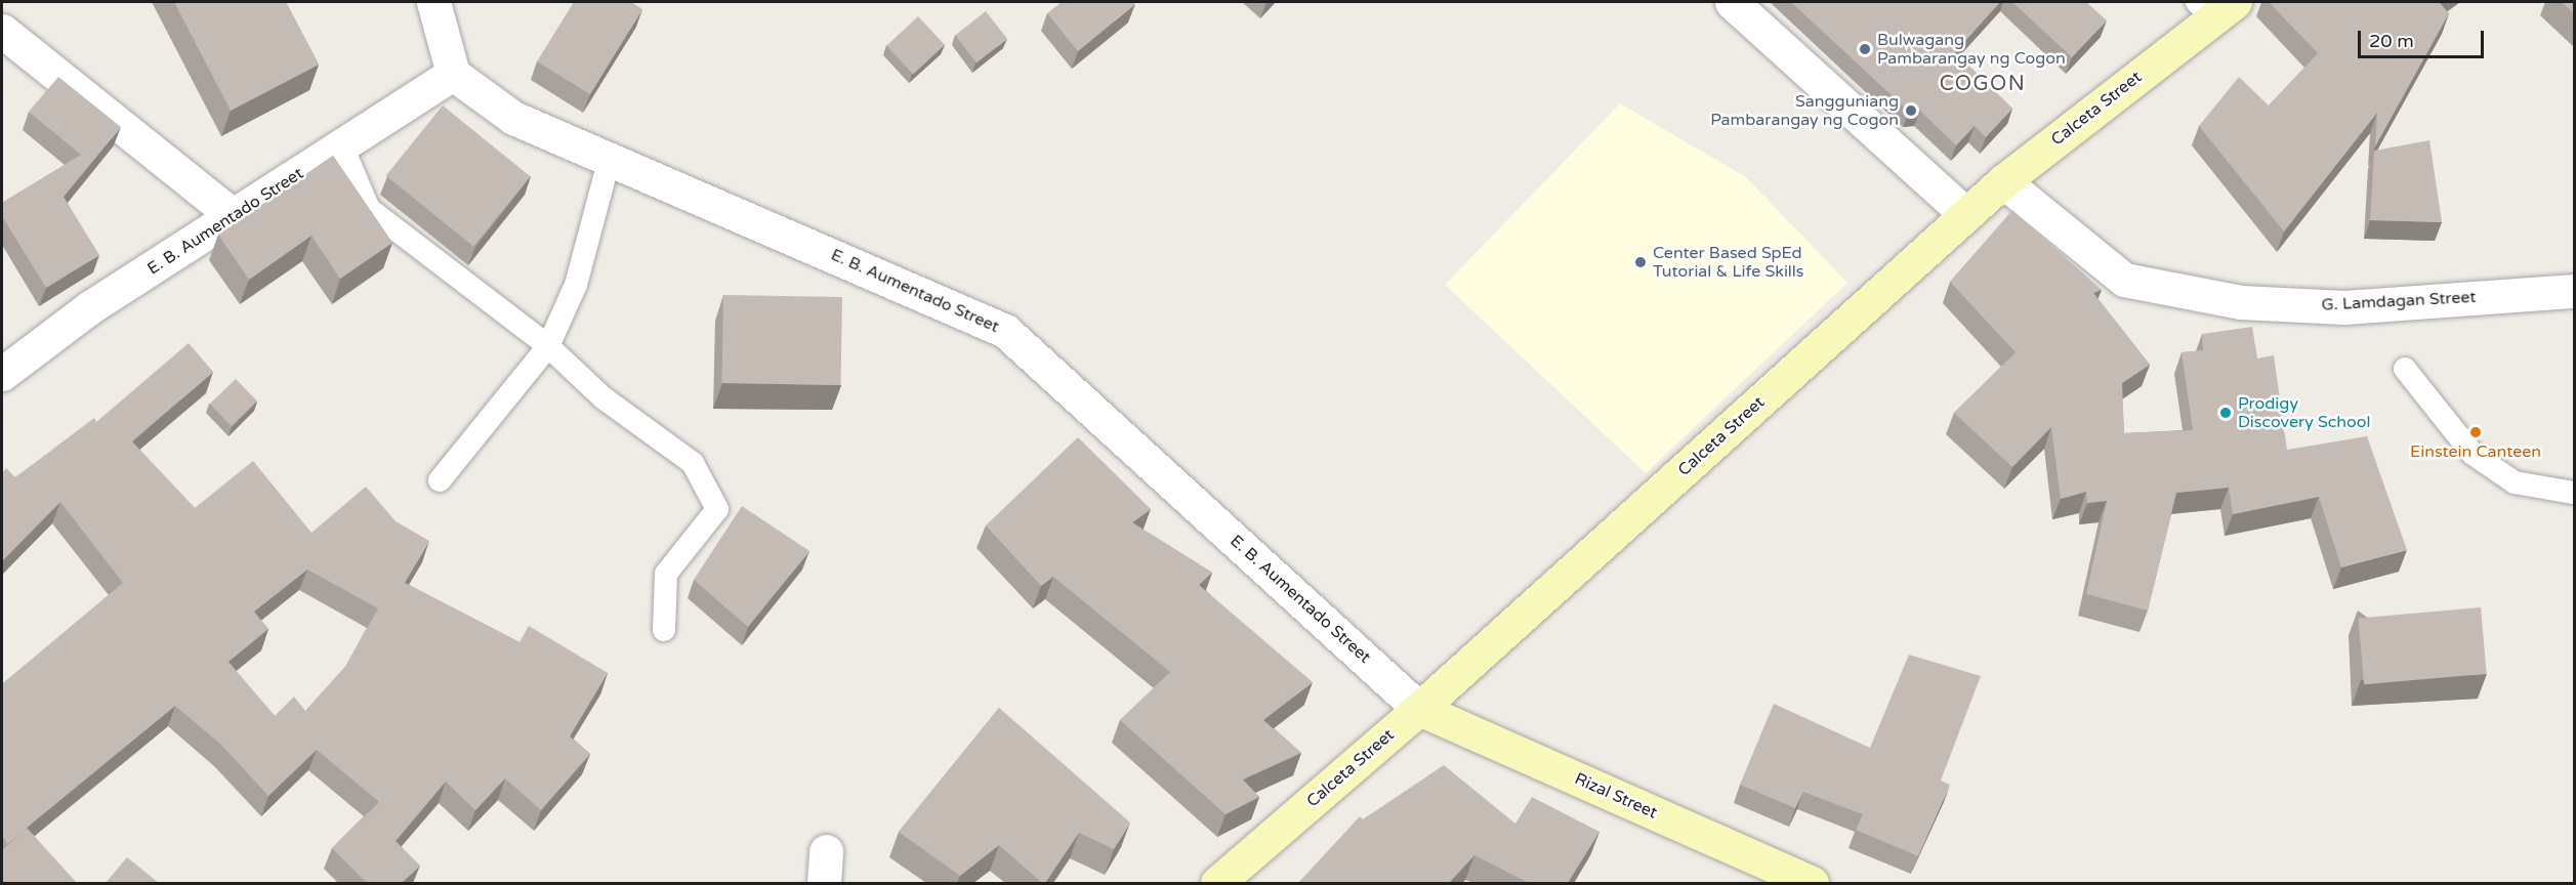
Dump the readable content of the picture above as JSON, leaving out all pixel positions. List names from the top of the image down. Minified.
{"streets":{"main road":["Calceta Street","Rizal Street"],"street":["E. B. Aumentado Street","G. Lamdagan Street"]},"crossings":[["Calceta Street","E. B. Aumentado Street"],["Calceta Street","G. Lamdagan Street"],["Calceta Street","Rizal Street"],["E. B. Aumentado Street","Rizal Street"]],"districts":["COGON"],"places":["Bulwagang Pambarangay ng Cogon","Sangguniang Pambarangay ng Cogon","Center Based SpEd Tutorial & Life Skills","Prodigy Discovery School","Einstein Canteen"],"scale_bar":"20 m"}
